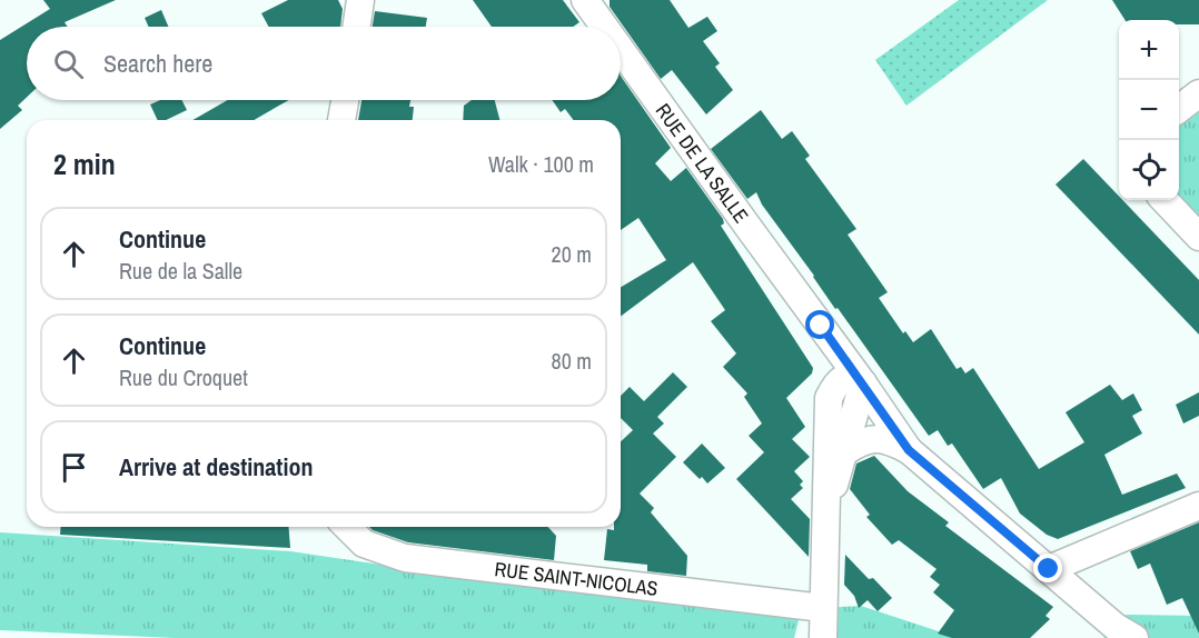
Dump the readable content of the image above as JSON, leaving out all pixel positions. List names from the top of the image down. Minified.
{"streets":{"street":["RUE DE LA SALLE","RUE SAINT-NICOLAS"]},"crossings":[["RUE DE LA SALLE","RUE SAINT-NICOLAS"]],"page":{"map_buttons":["+","−"],"search":"Search here","heading":["2 min","Walk · 100 m"],"list":[["Continue","Rue de la Salle","20 m"],["Continue","Rue du Croquet","80 m"],"Arrive at destination"]}}
